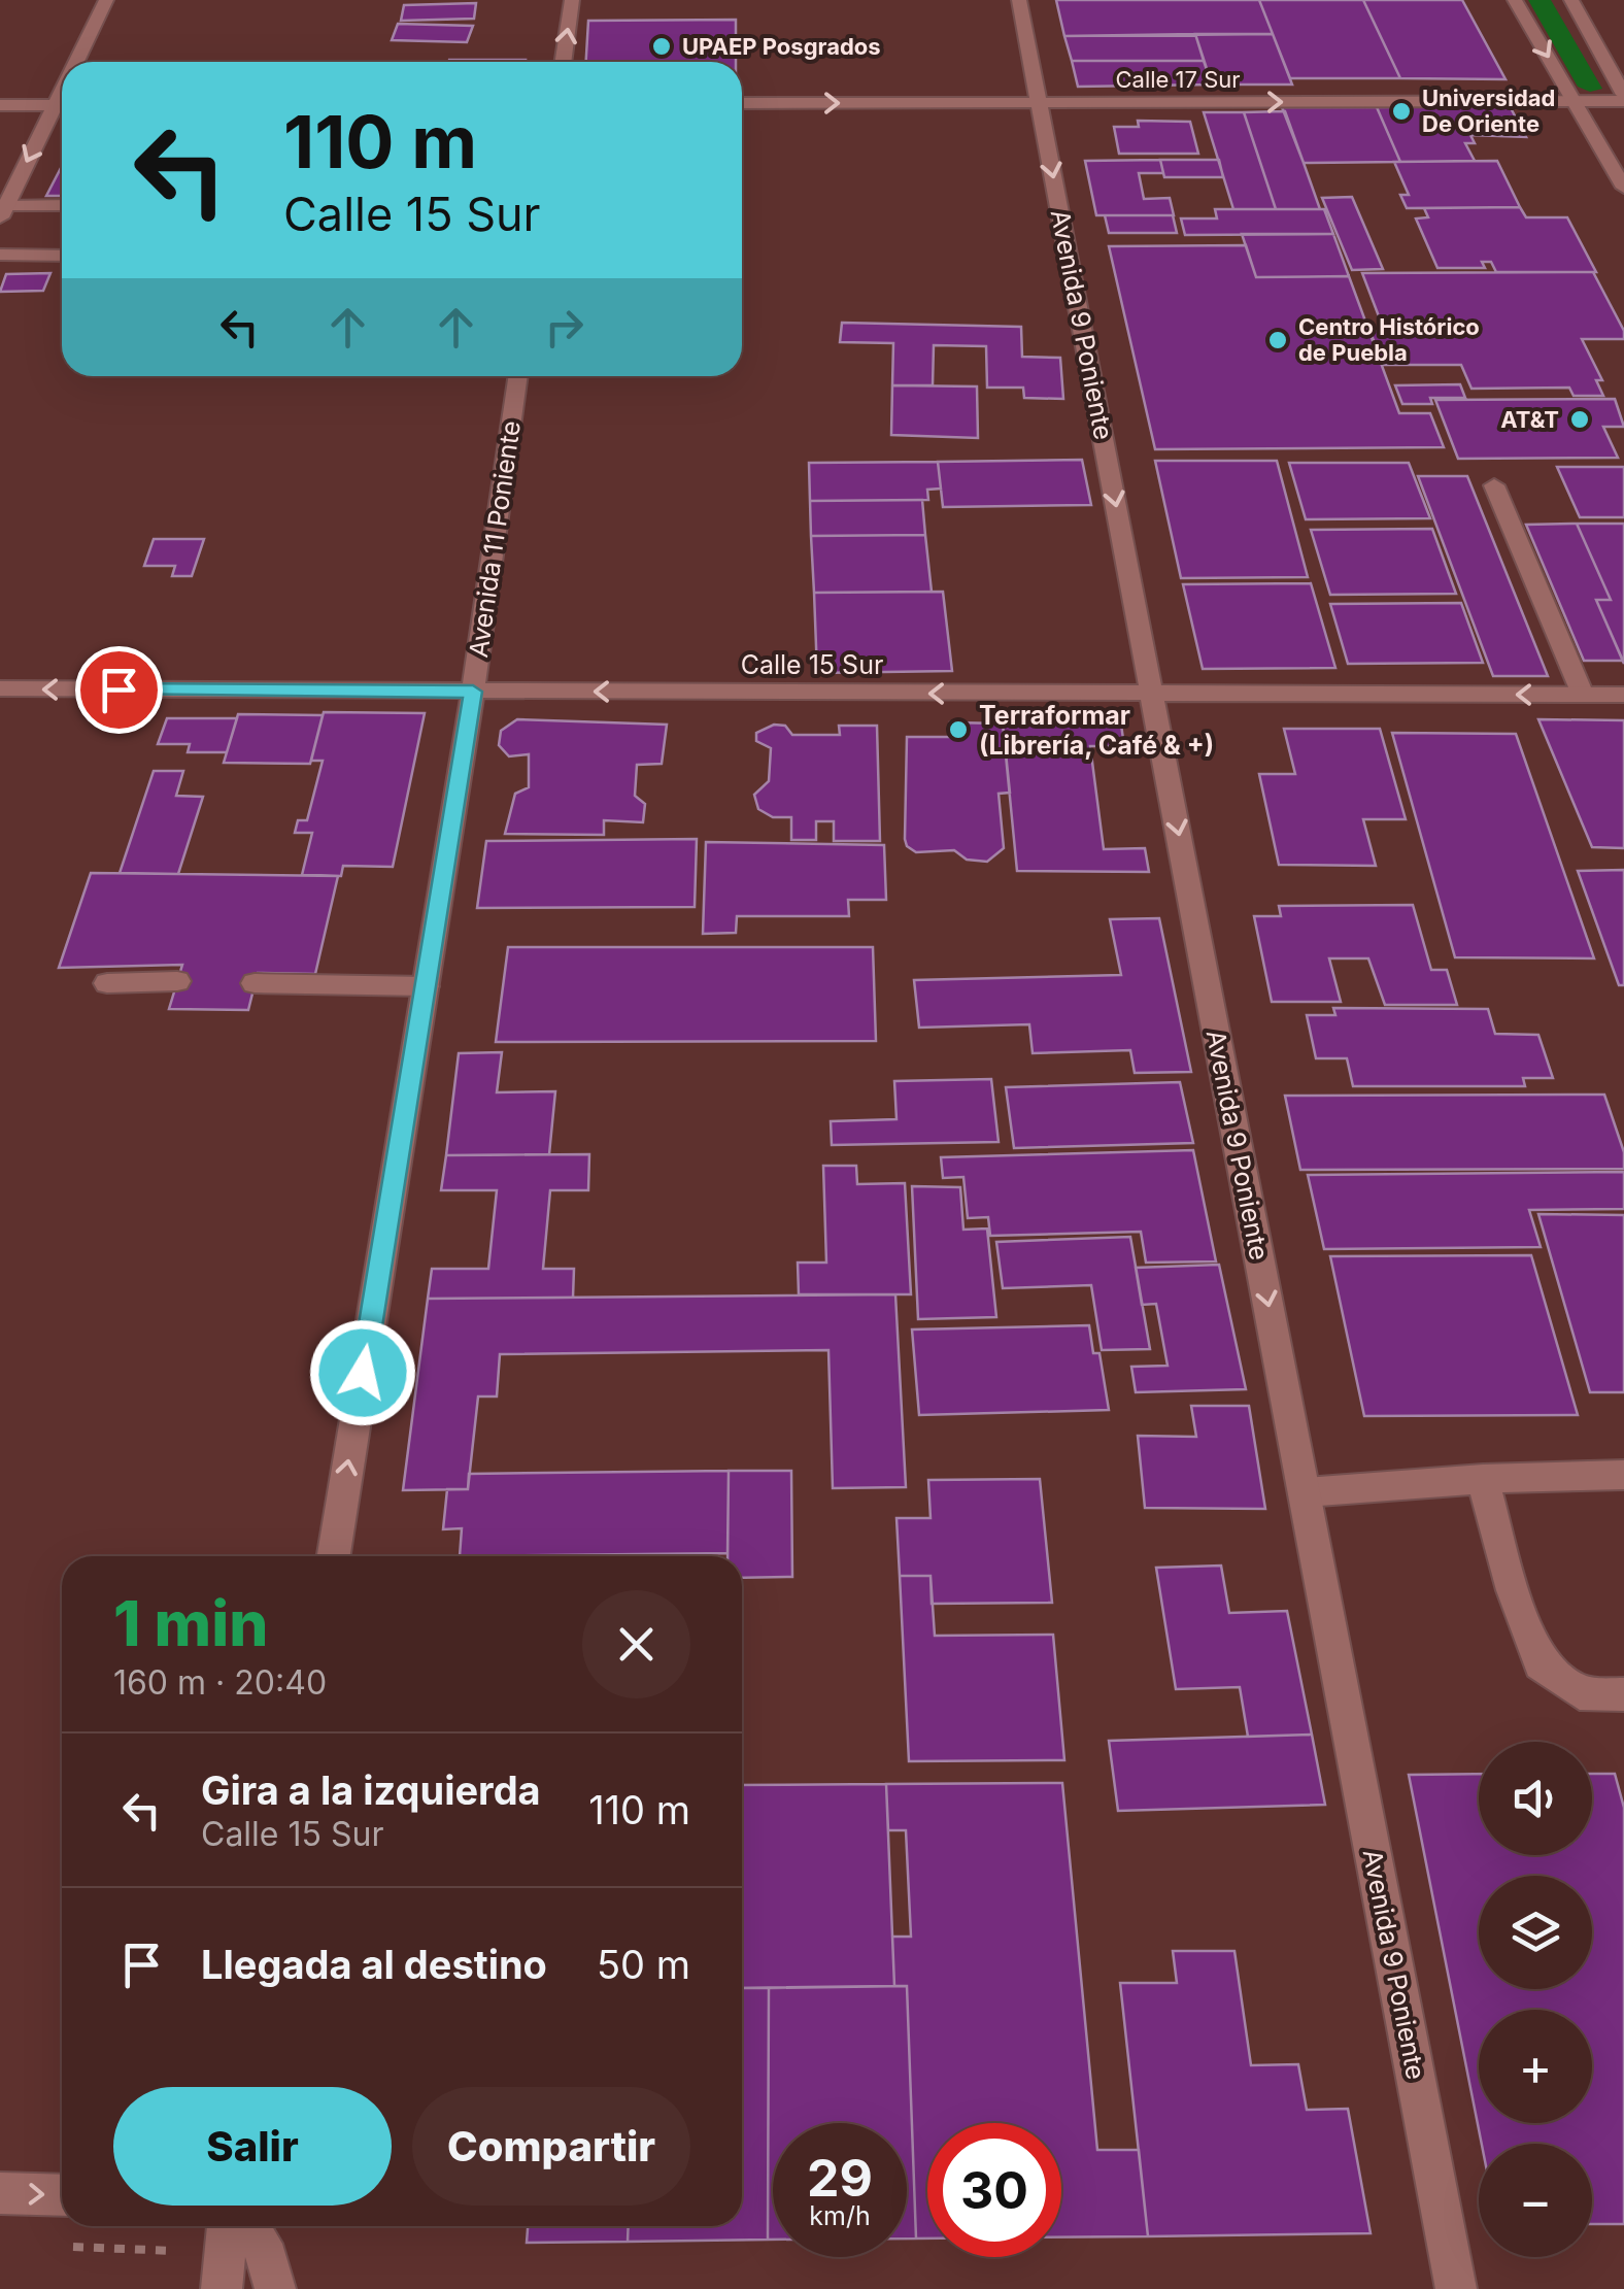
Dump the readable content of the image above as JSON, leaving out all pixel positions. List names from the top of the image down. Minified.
{"streets":{"street":["Calle 17 Sur","Avenida 9 Poniente","Avenida 11 Poniente","Calle 15 Sur"]},"crossings":[["Calle 17 Sur","Avenida 9 Poniente"],["Avenida 9 Poniente","Calle 15 Sur"],["Avenida 11 Poniente","Calle 15 Sur"]],"one_way":["Calle 17 Sur","Avenida 9 Poniente","Avenida 11 Poniente","Calle 15 Sur"],"places":["UPAEP Posgrados","Universidad De Oriente","Centro Histórico de Puebla","AT&T","Terraformar (Librería, Café & +)"],"page":{"turn":["110 m","Calle 15 Sur"],"heading":["1 min","160 m · 20:40"],"list":[{"name":"Gira a la izquierda","note":"Calle 15 Sur","value":"110 m"},{"name":"Llegada al destino","value":"50 m"}],"map_buttons":["+","−"],"buttons":["Salir","Compartir"],"speed":"29 km/h","limit":"30"}}
